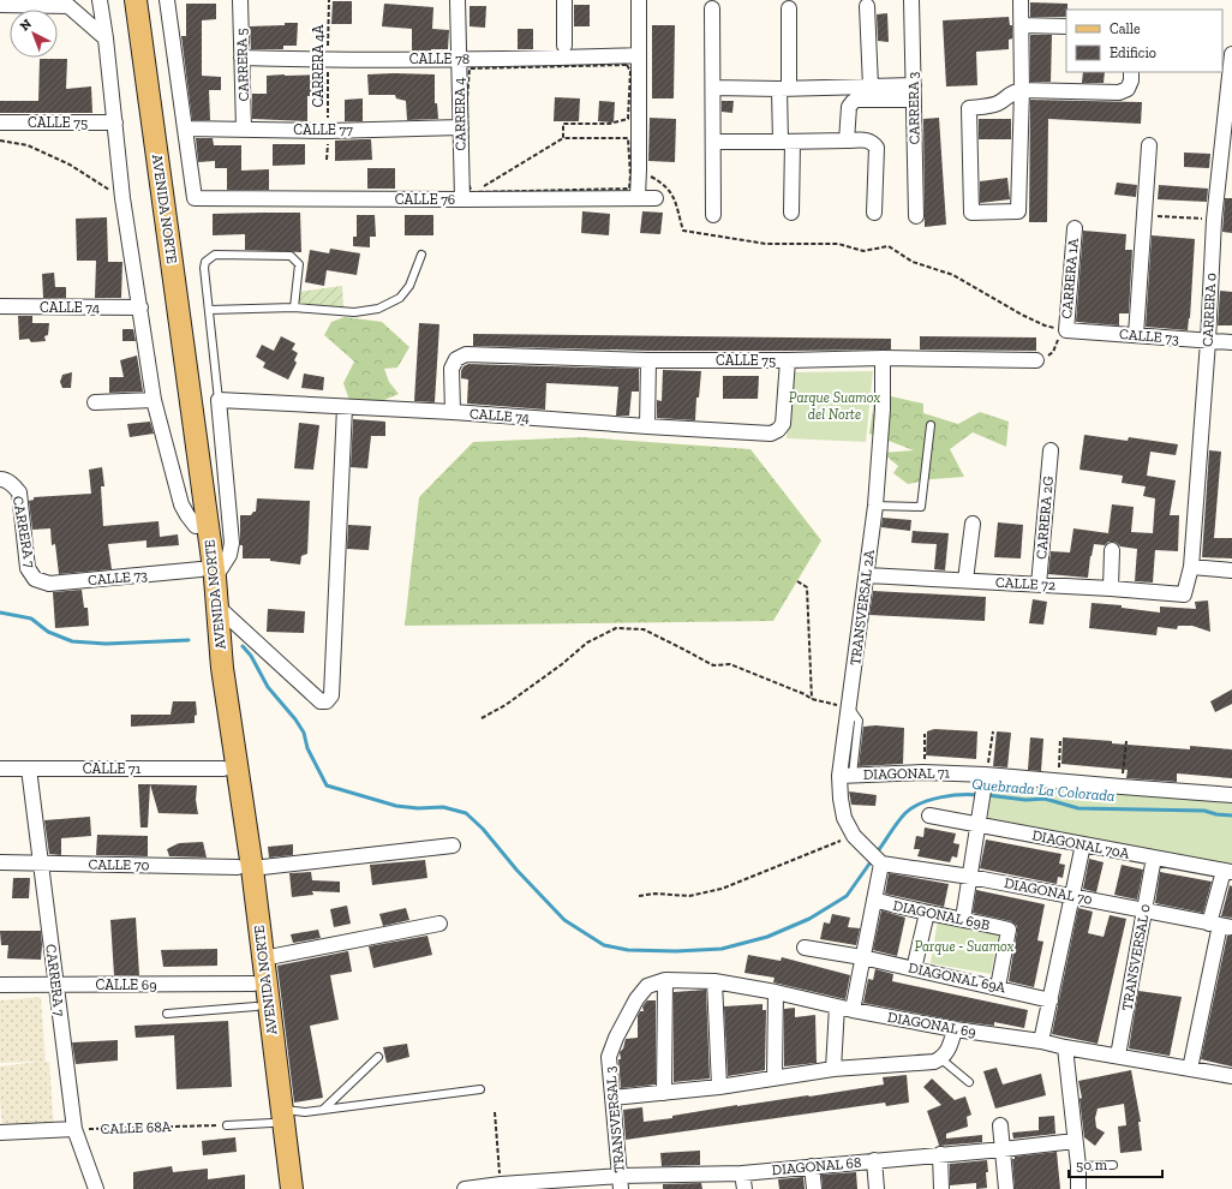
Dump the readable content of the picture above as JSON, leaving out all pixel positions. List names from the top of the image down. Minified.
{"streets":{"main road":["AVENIDA NORTE"],"street":["CALLE 78","CARRERA 5","CARRERA 3","CARRERA 4","CALLE 75","CALLE 77","CALLE 76","CARRERA 1A","CALLE 74","CARRERA 0","CALLE 73","CARRERA 2G","CARRERA 7","CALLE 72","TRANSVERSAL 2A","CALLE 71","DIAGONAL 71","DIAGONAL 70A","CALLE 70","DIAGONAL 70","DIAGONAL 69B","TRANSVERSAL 0","DIAGONAL 69A","CALLE 69","DIAGONAL 69","TRANSVERSAL 3","DIAGONAL 68"],"path":["CARRERA 4A","CALLE 68A"]},"crossings":[["CALLE 78","CARRERA 5"],["CALLE 78","CARRERA 4A"],["CALLE 78","CARRERA 4"],["CARRERA 5","CALLE 77"],["CARRERA 4A","CALLE 77"],["CARRERA 4","CALLE 77"],["CARRERA 4","CALLE 76"],["CALLE 75","CALLE 74"],["CALLE 75","TRANSVERSAL 2A"],["CALLE 77","CALLE 76"],["AVENIDA NORTE","CALLE 73"],["AVENIDA NORTE","CALLE 71"],["AVENIDA NORTE","CALLE 70"],["AVENIDA NORTE","CALLE 69"],["CARRERA 1A","CALLE 73"],["CARRERA 0","CALLE 73"],["CARRERA 0","CALLE 72"],["CALLE 73","CARRERA 7"],["CARRERA 2G","CALLE 72"],["CARRERA 7","CALLE 71"],["CARRERA 7","CALLE 70"],["CARRERA 7","CALLE 69"],["CARRERA 7","CALLE 68A"],["CALLE 72","TRANSVERSAL 2A"],["TRANSVERSAL 2A","DIAGONAL 71"],["TRANSVERSAL 2A","DIAGONAL 70"],["DIAGONAL 70A","TRANSVERSAL 0"],["DIAGONAL 70","TRANSVERSAL 0"],["DIAGONAL 69B","DIAGONAL 69A"],["TRANSVERSAL 0","DIAGONAL 69"],["DIAGONAL 69","TRANSVERSAL 3"],["TRANSVERSAL 3","DIAGONAL 68"]],"water":["Quebrada La Colorada"],"parks":["Parque Suamox del Norte","Parque - Suamox"],"legend":["Calle","Edificio"],"scale_bar":"50 m","north":"top left"}
